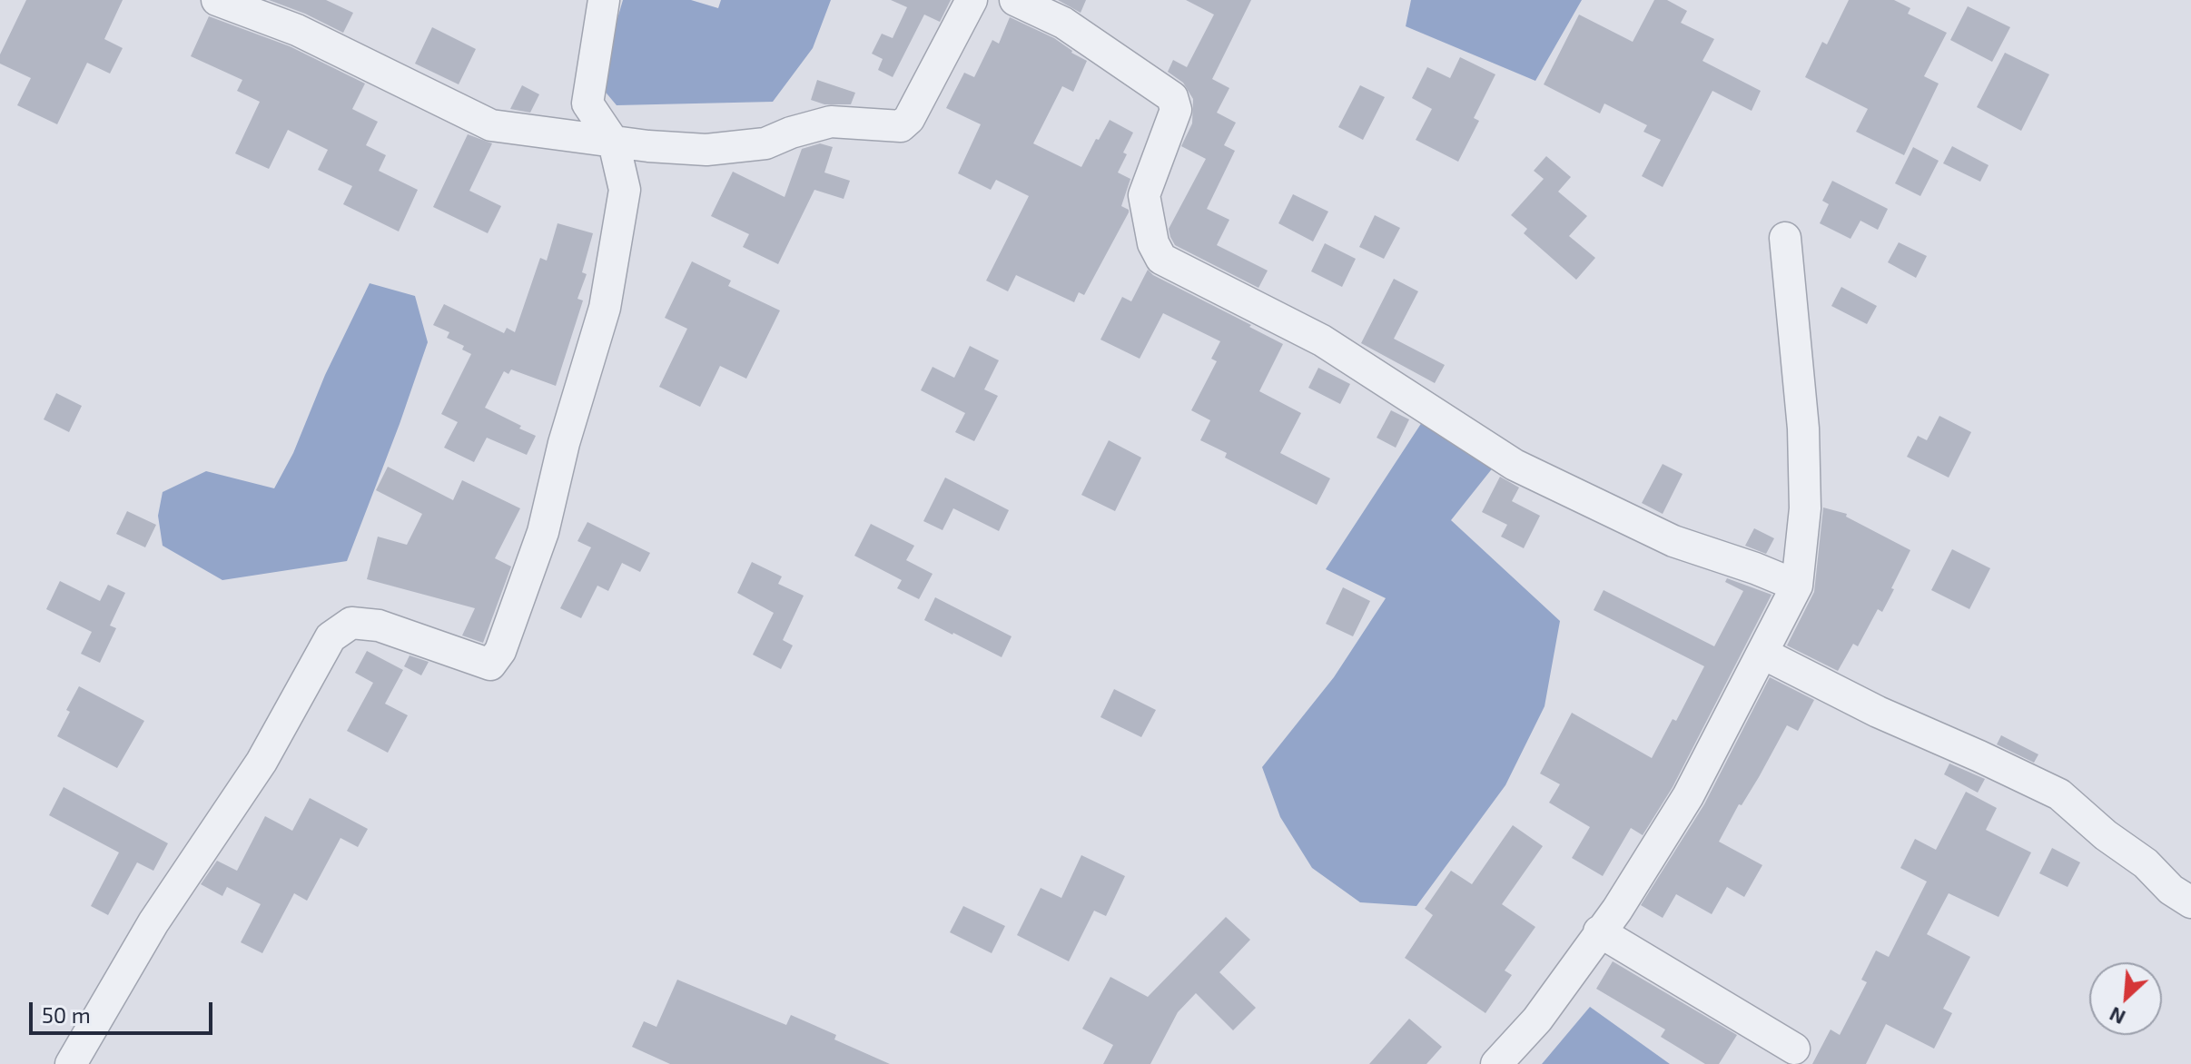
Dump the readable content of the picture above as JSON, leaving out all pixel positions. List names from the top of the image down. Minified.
{"scale_bar":"50 m","north":"bottom left"}
